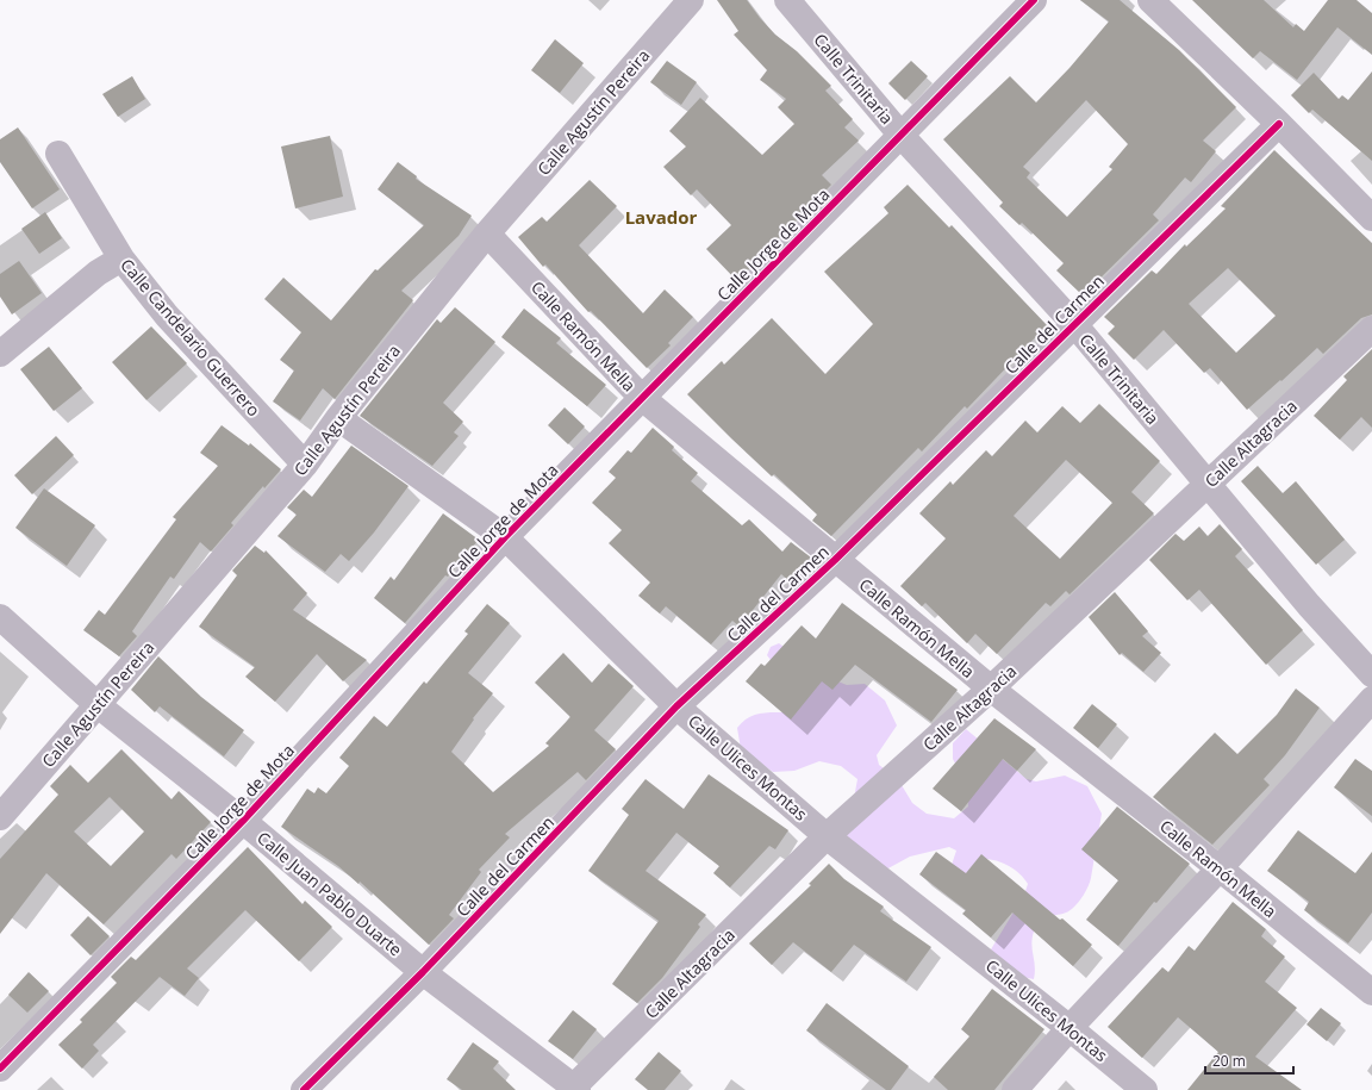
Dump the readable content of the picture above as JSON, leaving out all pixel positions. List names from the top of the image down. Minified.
{"streets":{"street":["Calle Trinitaria","Calle Agustín Pereira","Calle Jorge de Mota","Calle del Carmen","Calle Ramón Mella","Calle Candelario Guerrero","Calle Altagracia","Calle Ulices Montas","Calle Juan Pablo Duarte"]},"crossings":[["Calle Trinitaria","Calle Jorge de Mota"],["Calle Trinitaria","Calle del Carmen"],["Calle Trinitaria","Calle Altagracia"],["Calle Agustín Pereira","Calle Ramón Mella"],["Calle Agustín Pereira","Calle Candelario Guerrero"],["Calle Agustín Pereira","Calle Ulices Montas"],["Calle Agustín Pereira","Calle Juan Pablo Duarte"],["Calle Jorge de Mota","Calle Ramón Mella"],["Calle Jorge de Mota","Calle Ulices Montas"],["Calle Jorge de Mota","Calle Juan Pablo Duarte"],["Calle del Carmen","Calle Ramón Mella"],["Calle del Carmen","Calle Ulices Montas"],["Calle del Carmen","Calle Juan Pablo Duarte"],["Calle Ramón Mella","Calle Altagracia"],["Calle Altagracia","Calle Ulices Montas"],["Calle Altagracia","Calle Juan Pablo Duarte"]],"districts":["Lavador"],"scale_bar":"20 m"}
